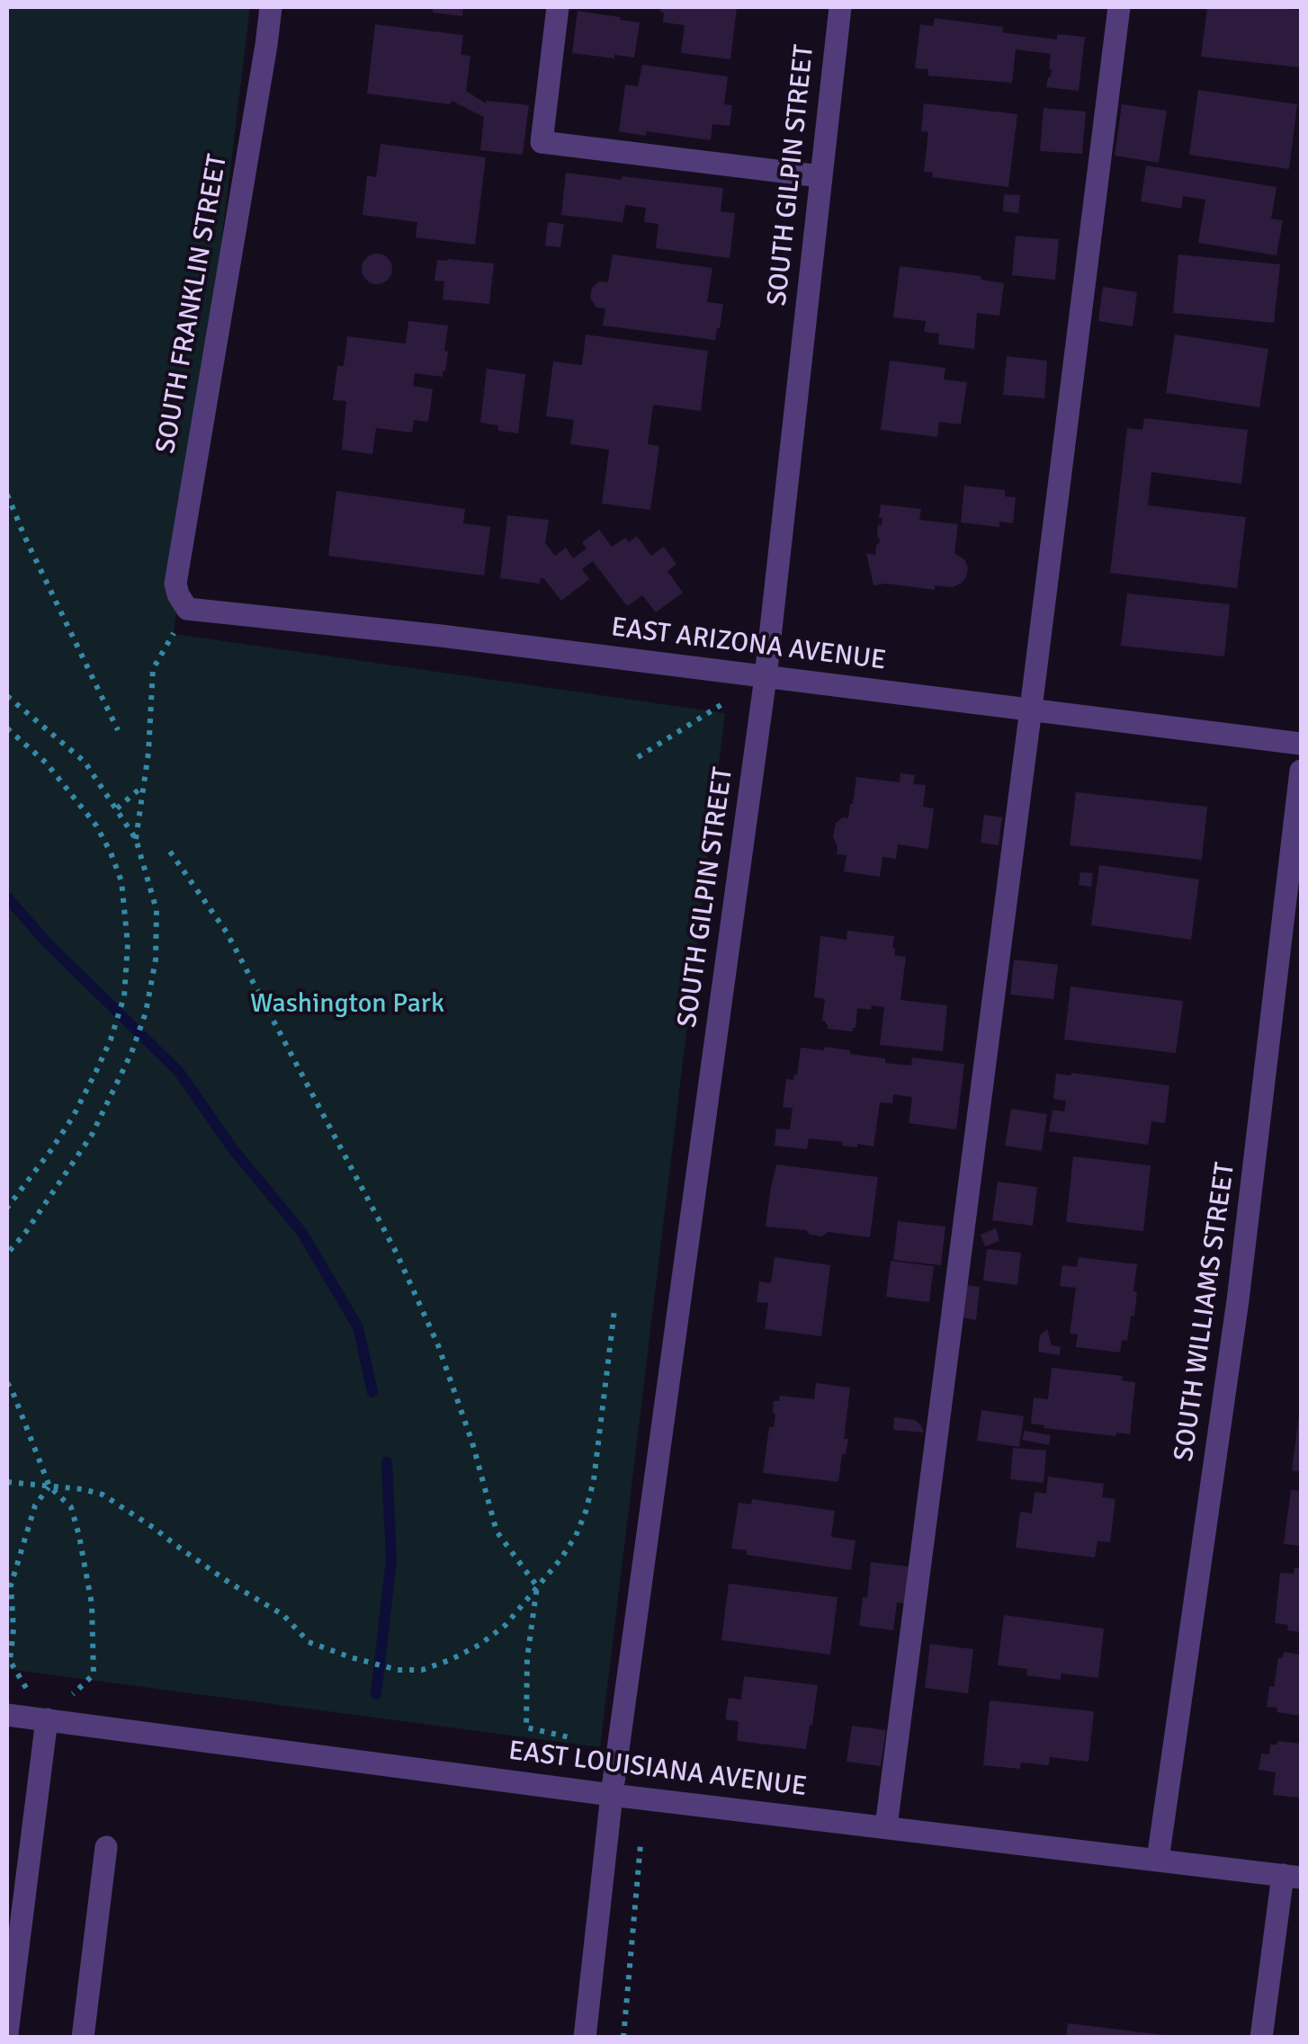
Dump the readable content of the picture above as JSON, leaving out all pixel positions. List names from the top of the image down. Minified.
{"streets":{"street":["SOUTH GILPIN STREET","SOUTH FRANKLIN STREET","EAST ARIZONA AVENUE","SOUTH WILLIAMS STREET","EAST LOUISIANA AVENUE"]},"crossings":[["SOUTH GILPIN STREET","EAST ARIZONA AVENUE"],["SOUTH GILPIN STREET","EAST LOUISIANA AVENUE"],["SOUTH FRANKLIN STREET","EAST ARIZONA AVENUE"],["SOUTH WILLIAMS STREET","EAST LOUISIANA AVENUE"]],"parks":["Washington Park"]}
